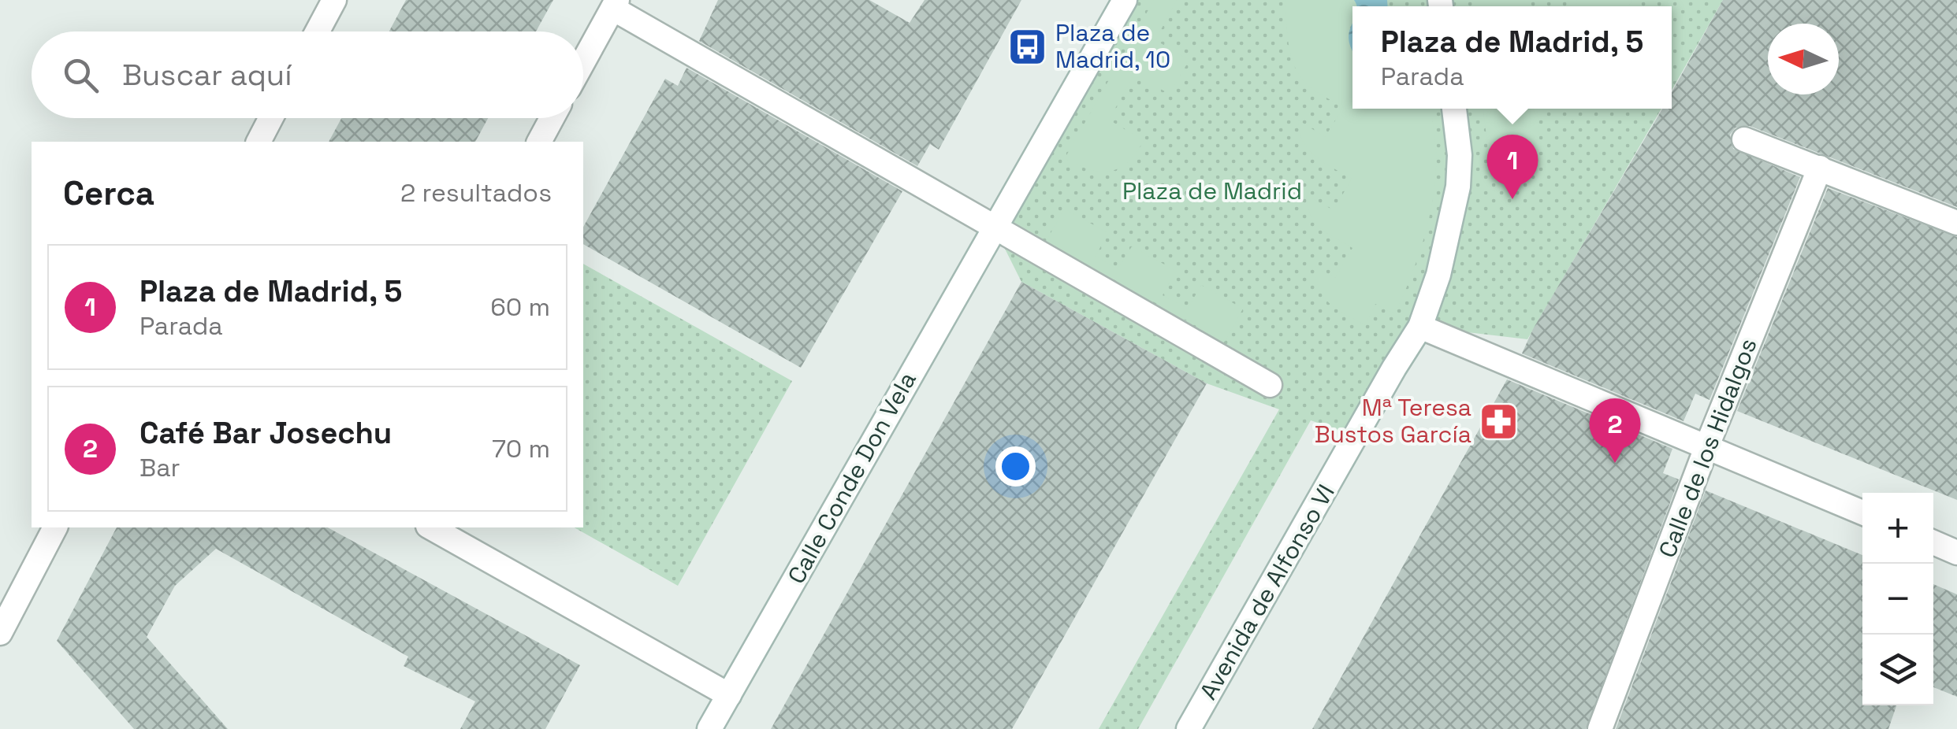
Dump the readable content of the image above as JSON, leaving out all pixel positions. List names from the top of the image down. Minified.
{"streets":{"street":["Calle de los Hidalgos","Calle Conde Don Vela","Avenida de Alfonso VI"]},"parks":["Plaza de Madrid"],"places":{"bus stop":["Plaza de Madrid, 10"],"pharmacy":["Mª Teresa Bustos García"]},"north":"left","page":{"popup":["Plaza de Madrid, 5","Parada"],"search":"Buscar aquí","pins":["1","2"],"heading":["Cerca","2 resultados"],"list":[{"mark":"1","name":"Plaza de Madrid, 5","note":"Parada","value":"60 m"},{"mark":"2","name":"Café Bar Josechu","note":"Bar","value":"70 m"}],"map_buttons":["+","−"]}}
